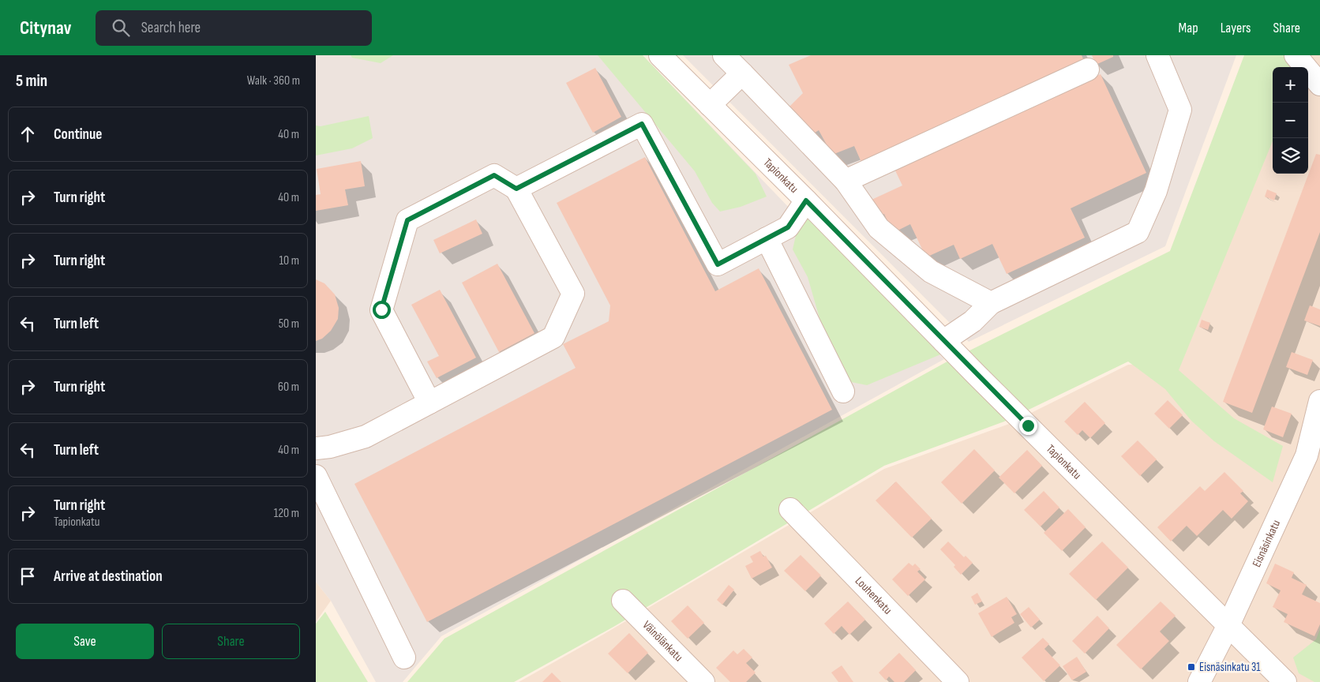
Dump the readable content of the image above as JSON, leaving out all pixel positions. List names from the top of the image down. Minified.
{"streets":{"street":["Tapionkatu","Eisnäsinkatu","Louhenkatu","Väinölänkatu"]},"crossings":[["Tapionkatu","Eisnäsinkatu"]],"places":{"transit":["Eisnäsinkatu 31"]},"page":{"header":"Citynav","search":"Search here","nav":["Map","Layers","Share"],"heading":["5 min","Walk · 360 m"],"map_buttons":["+","−"],"list":[["Continue","40 m"],["Turn right","40 m"],["Turn right","10 m"],["Turn left","50 m"],["Turn right","60 m"],["Turn left","40 m"],["Turn right","Tapionkatu","120 m"],"Arrive at destination"],"buttons":["Save","Share"]}}
